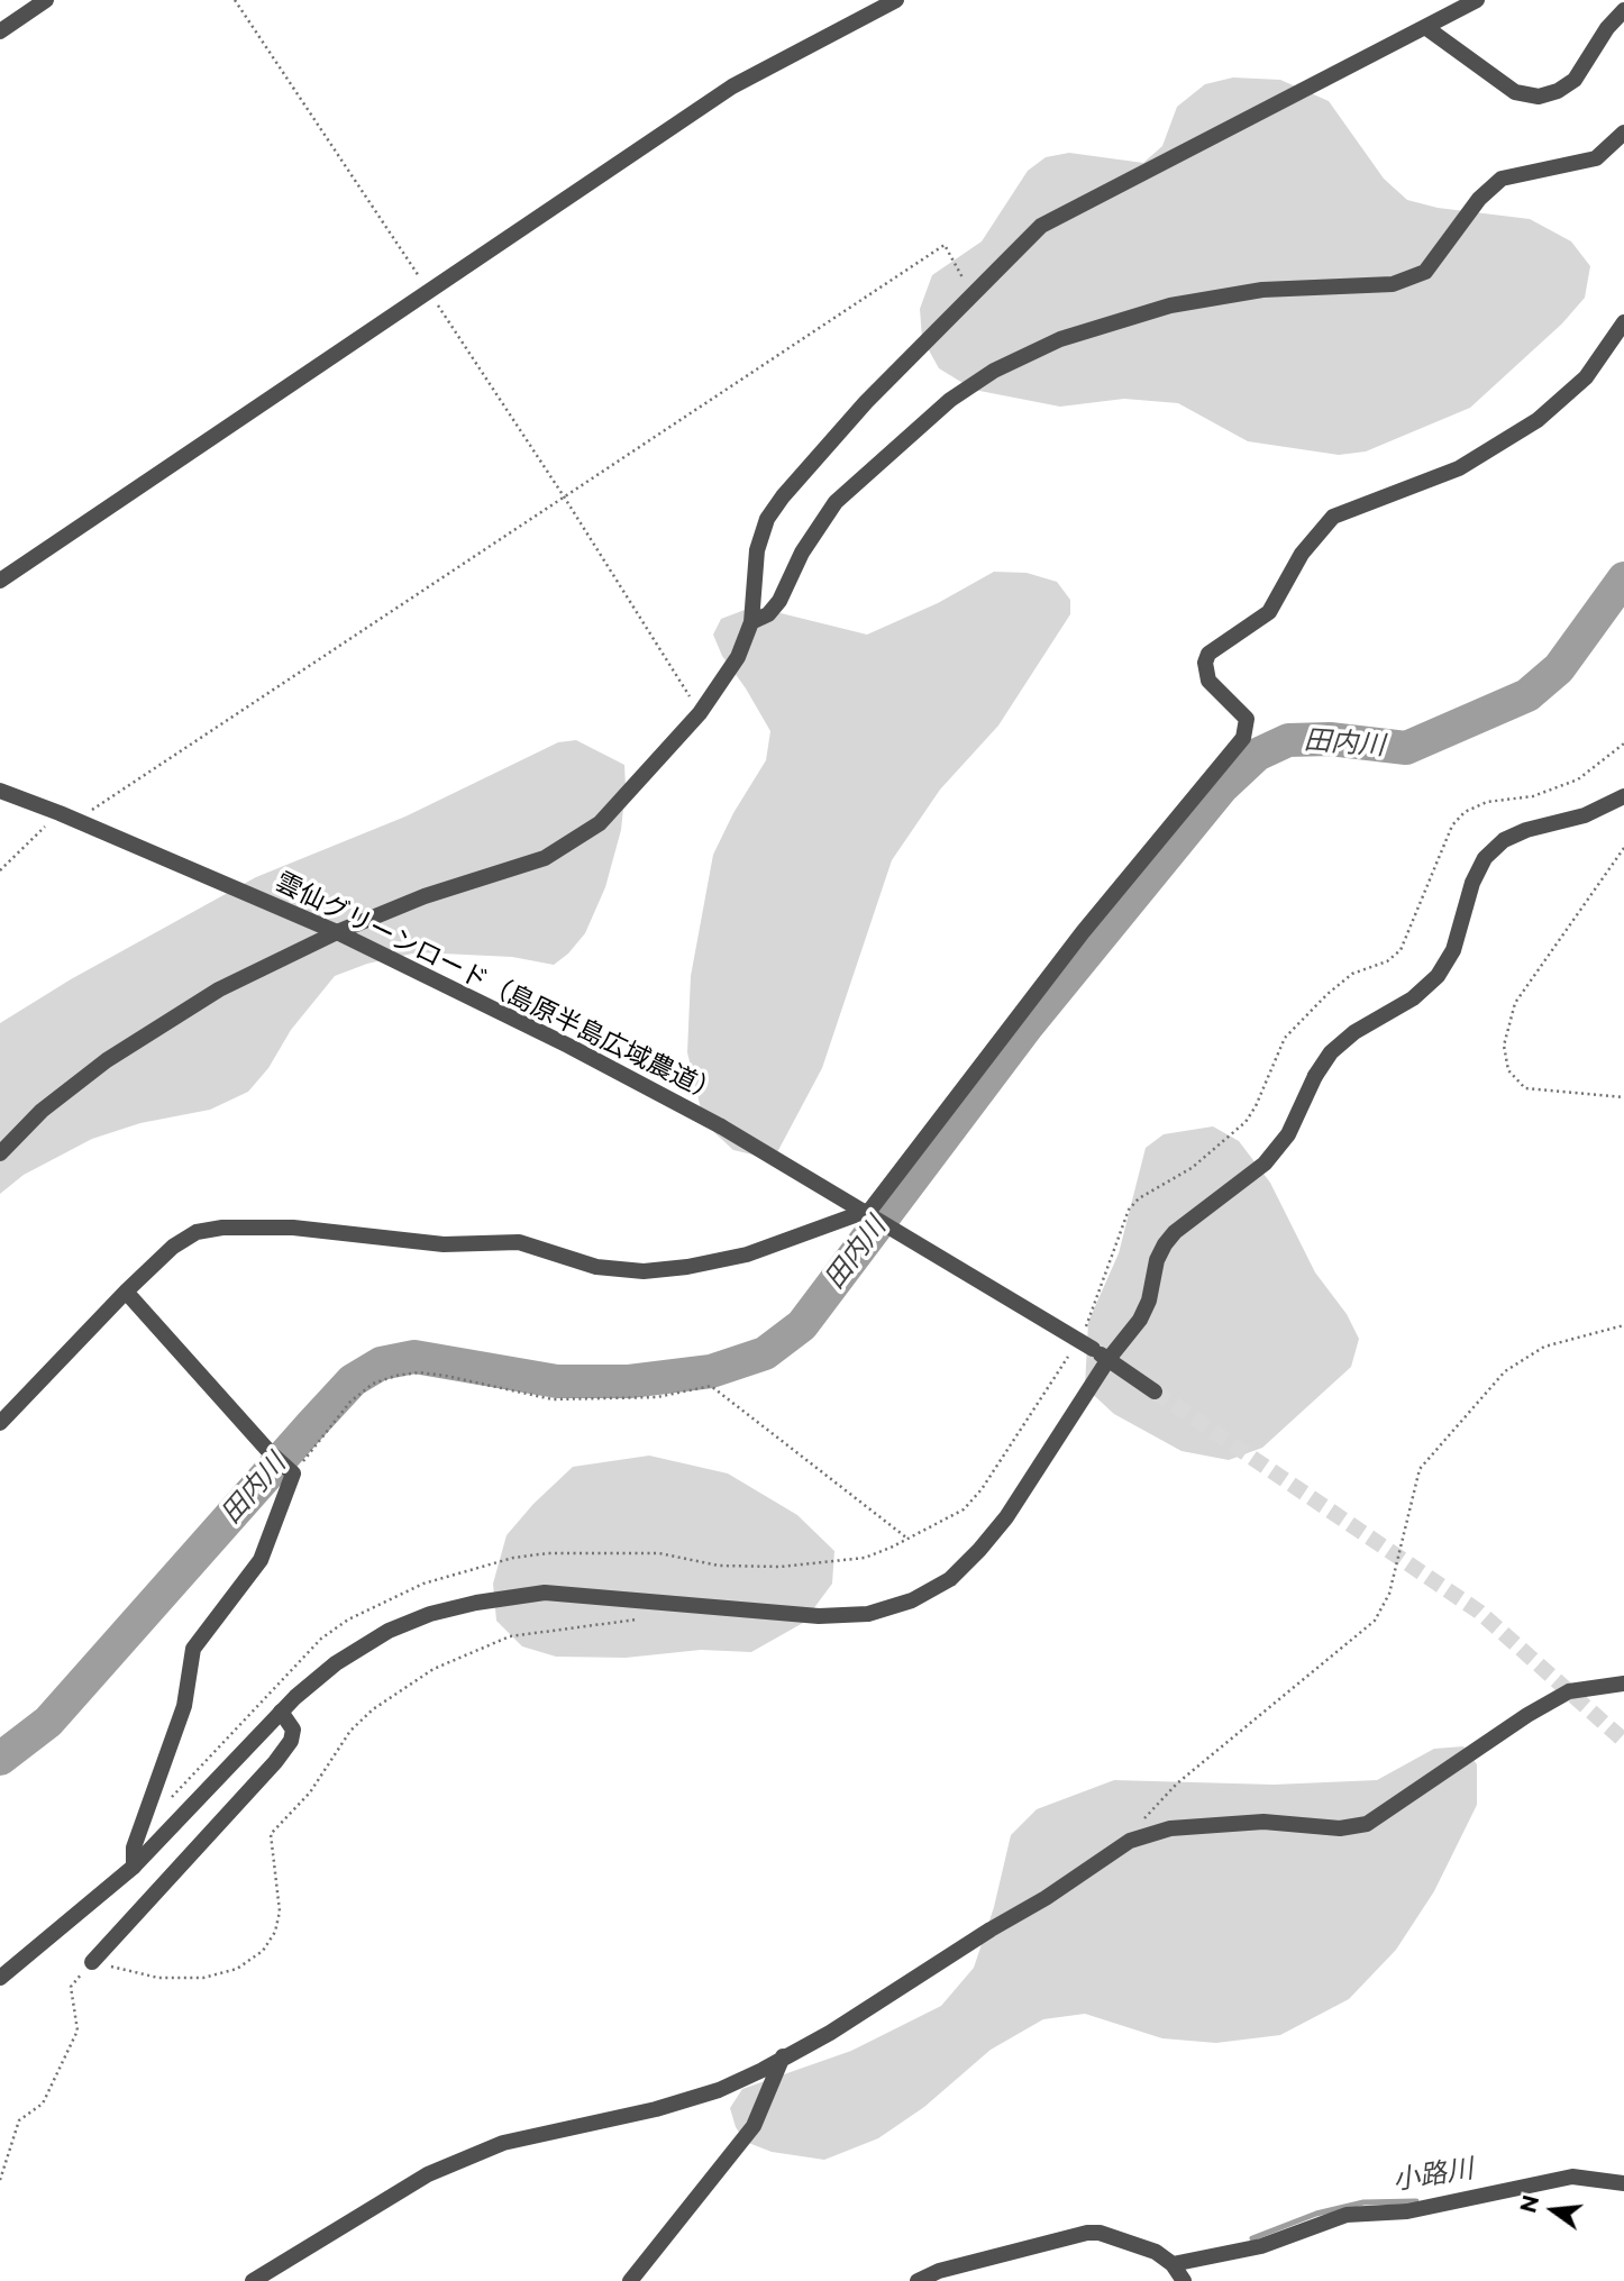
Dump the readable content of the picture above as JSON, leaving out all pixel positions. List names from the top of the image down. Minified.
{"streets":{"street":["雲仙グリーンロード（島原半島広域農道）"]},"water":["田内川","小路川"],"north":"left"}
